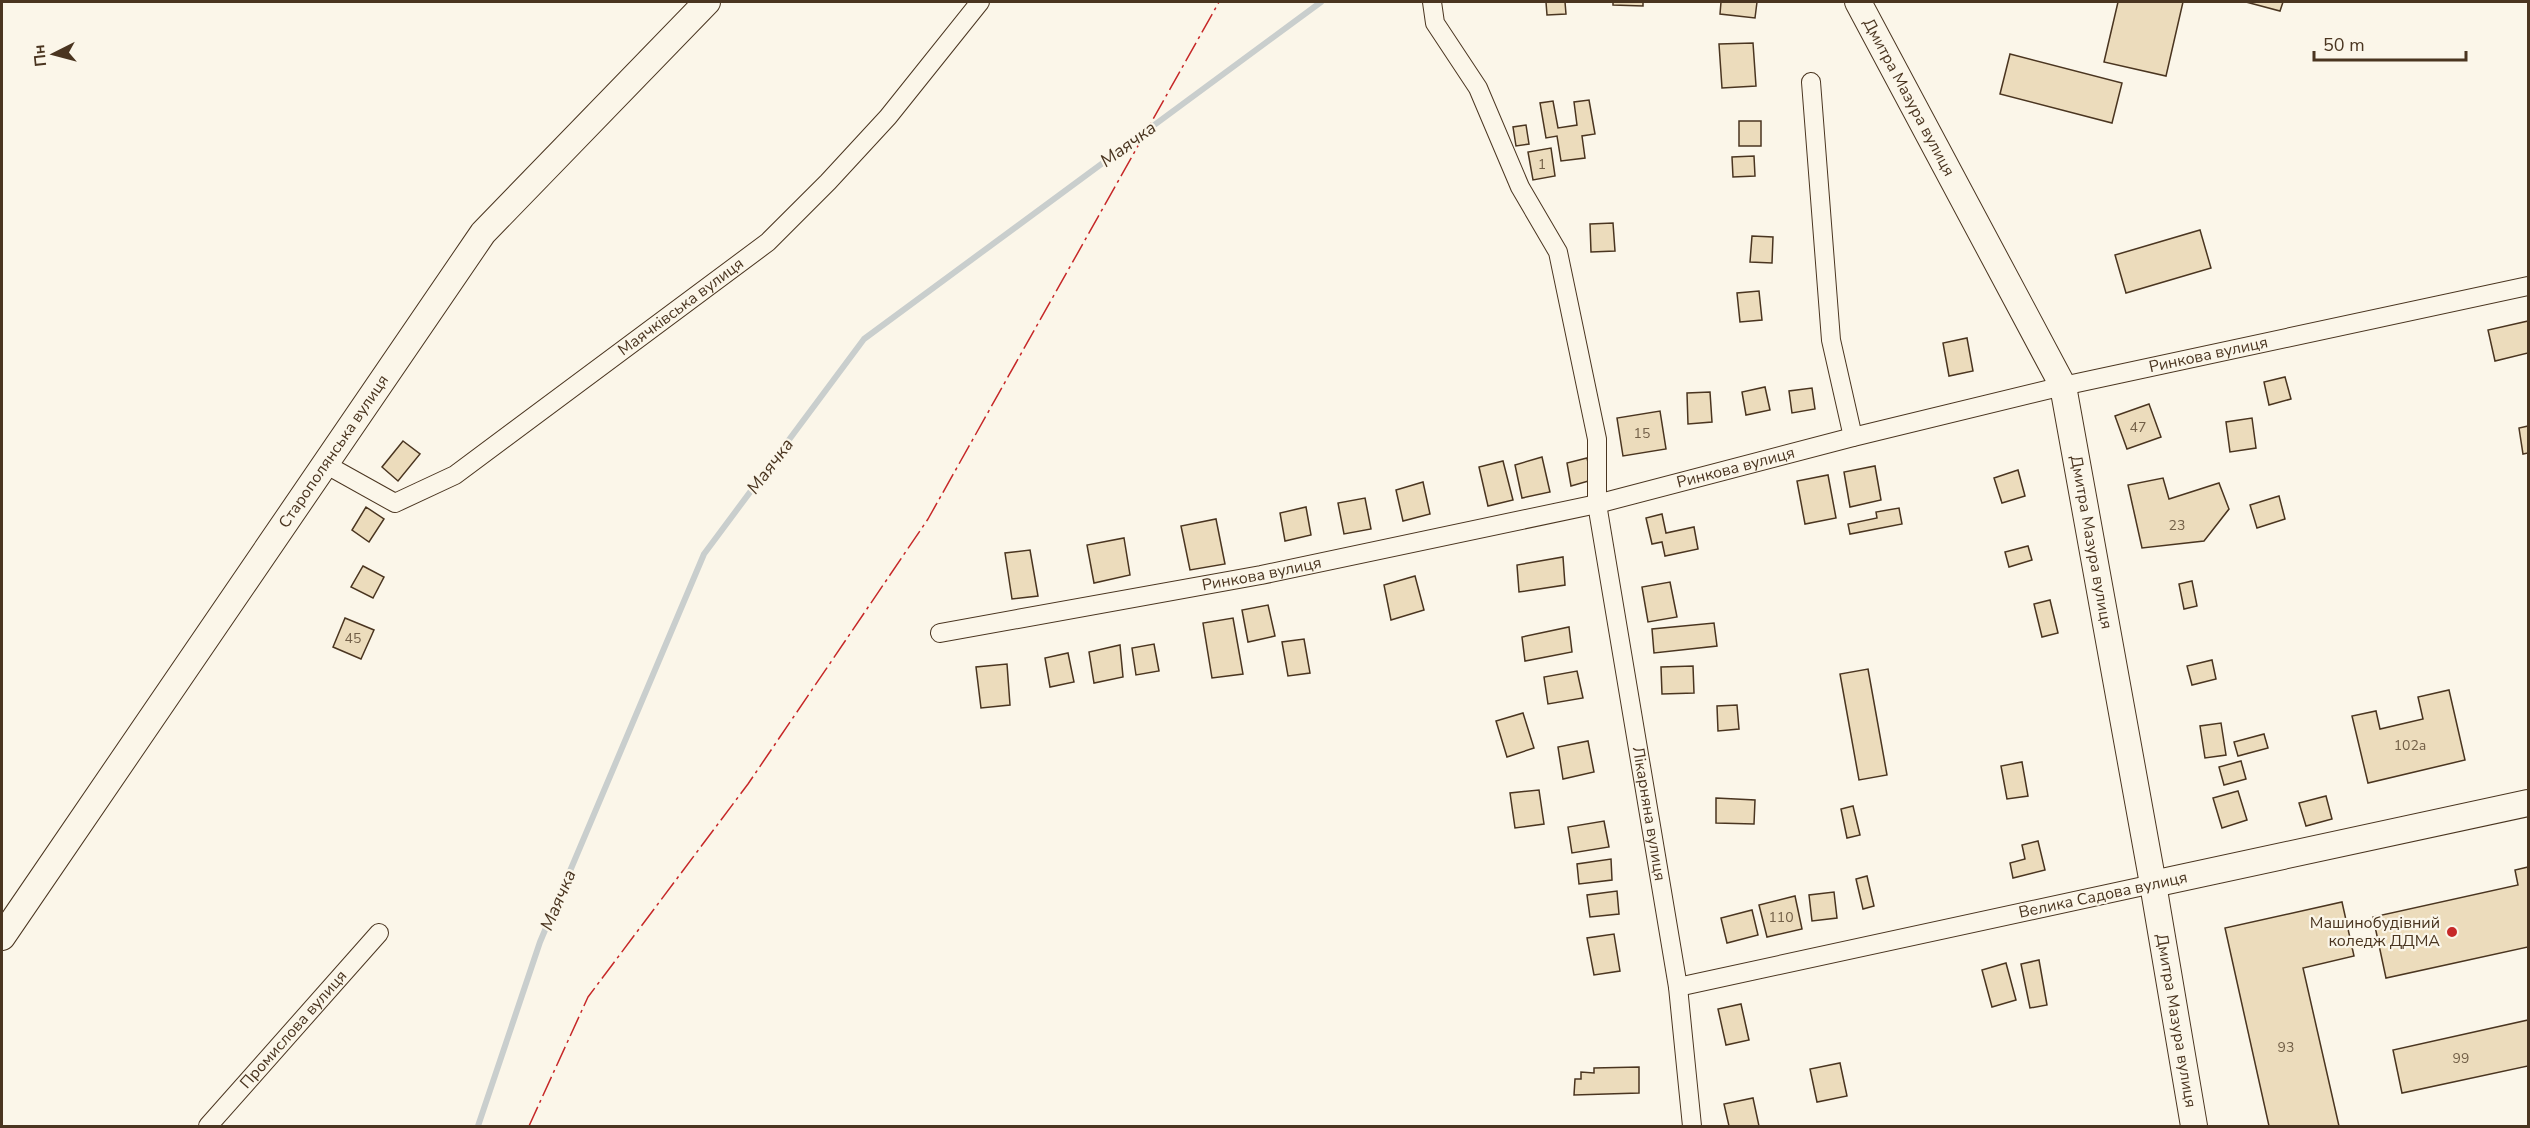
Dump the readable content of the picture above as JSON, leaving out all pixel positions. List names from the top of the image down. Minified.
{"streets":{"street":["Дмитра Мазура вулиця","Маячківська вулиця","Ринкова вулиця","Старополянська вулиця","Лікарняна вулиця","Велика Садова вулиця","Промислова вулиця"]},"crossings":[["Дмитра Мазура вулиця","Ринкова вулиця"],["Дмитра Мазура вулиця","Велика Садова вулиця"],["Маячківська вулиця","Старополянська вулиця"],["Ринкова вулиця","Лікарняна вулиця"],["Лікарняна вулиця","Велика Садова вулиця"]],"water":["Маячка"],"places":["Машинобудівний коледж ДДМА"],"house_numbers":["1","47","15","23","45","102а","110","93","99"],"scale_bar":"50 m","north":"left"}
